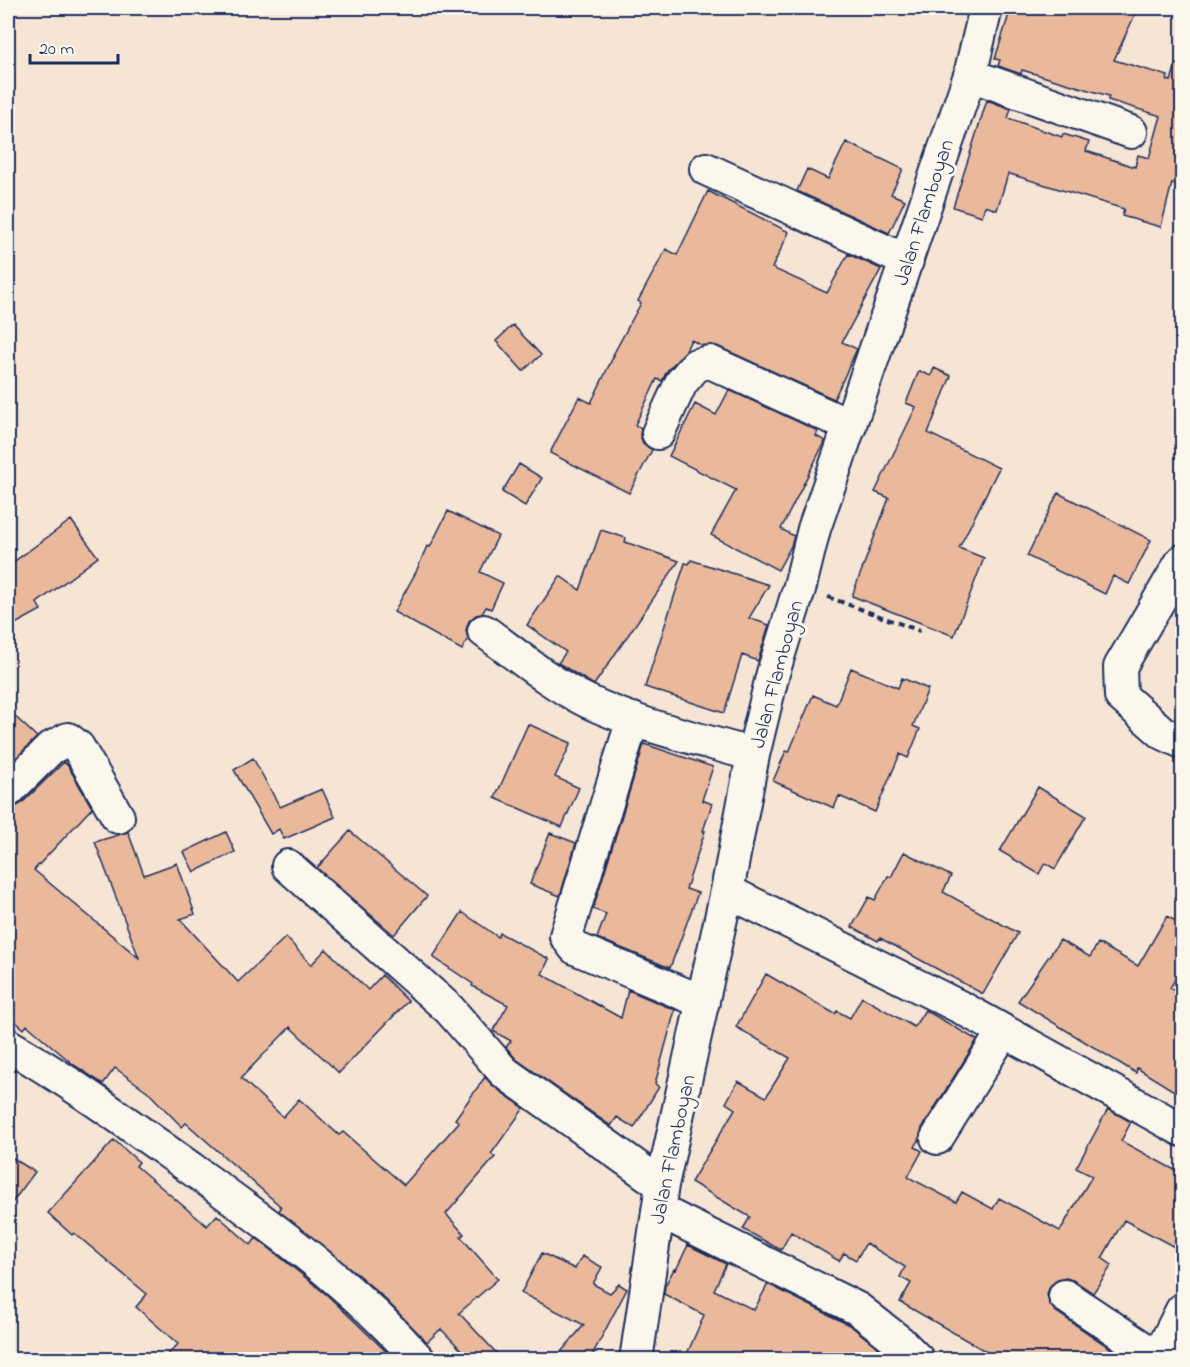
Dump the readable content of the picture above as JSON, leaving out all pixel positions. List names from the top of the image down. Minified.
{"streets":{"street":["Jalan Flamboyan"]},"scale_bar":"20 m"}
